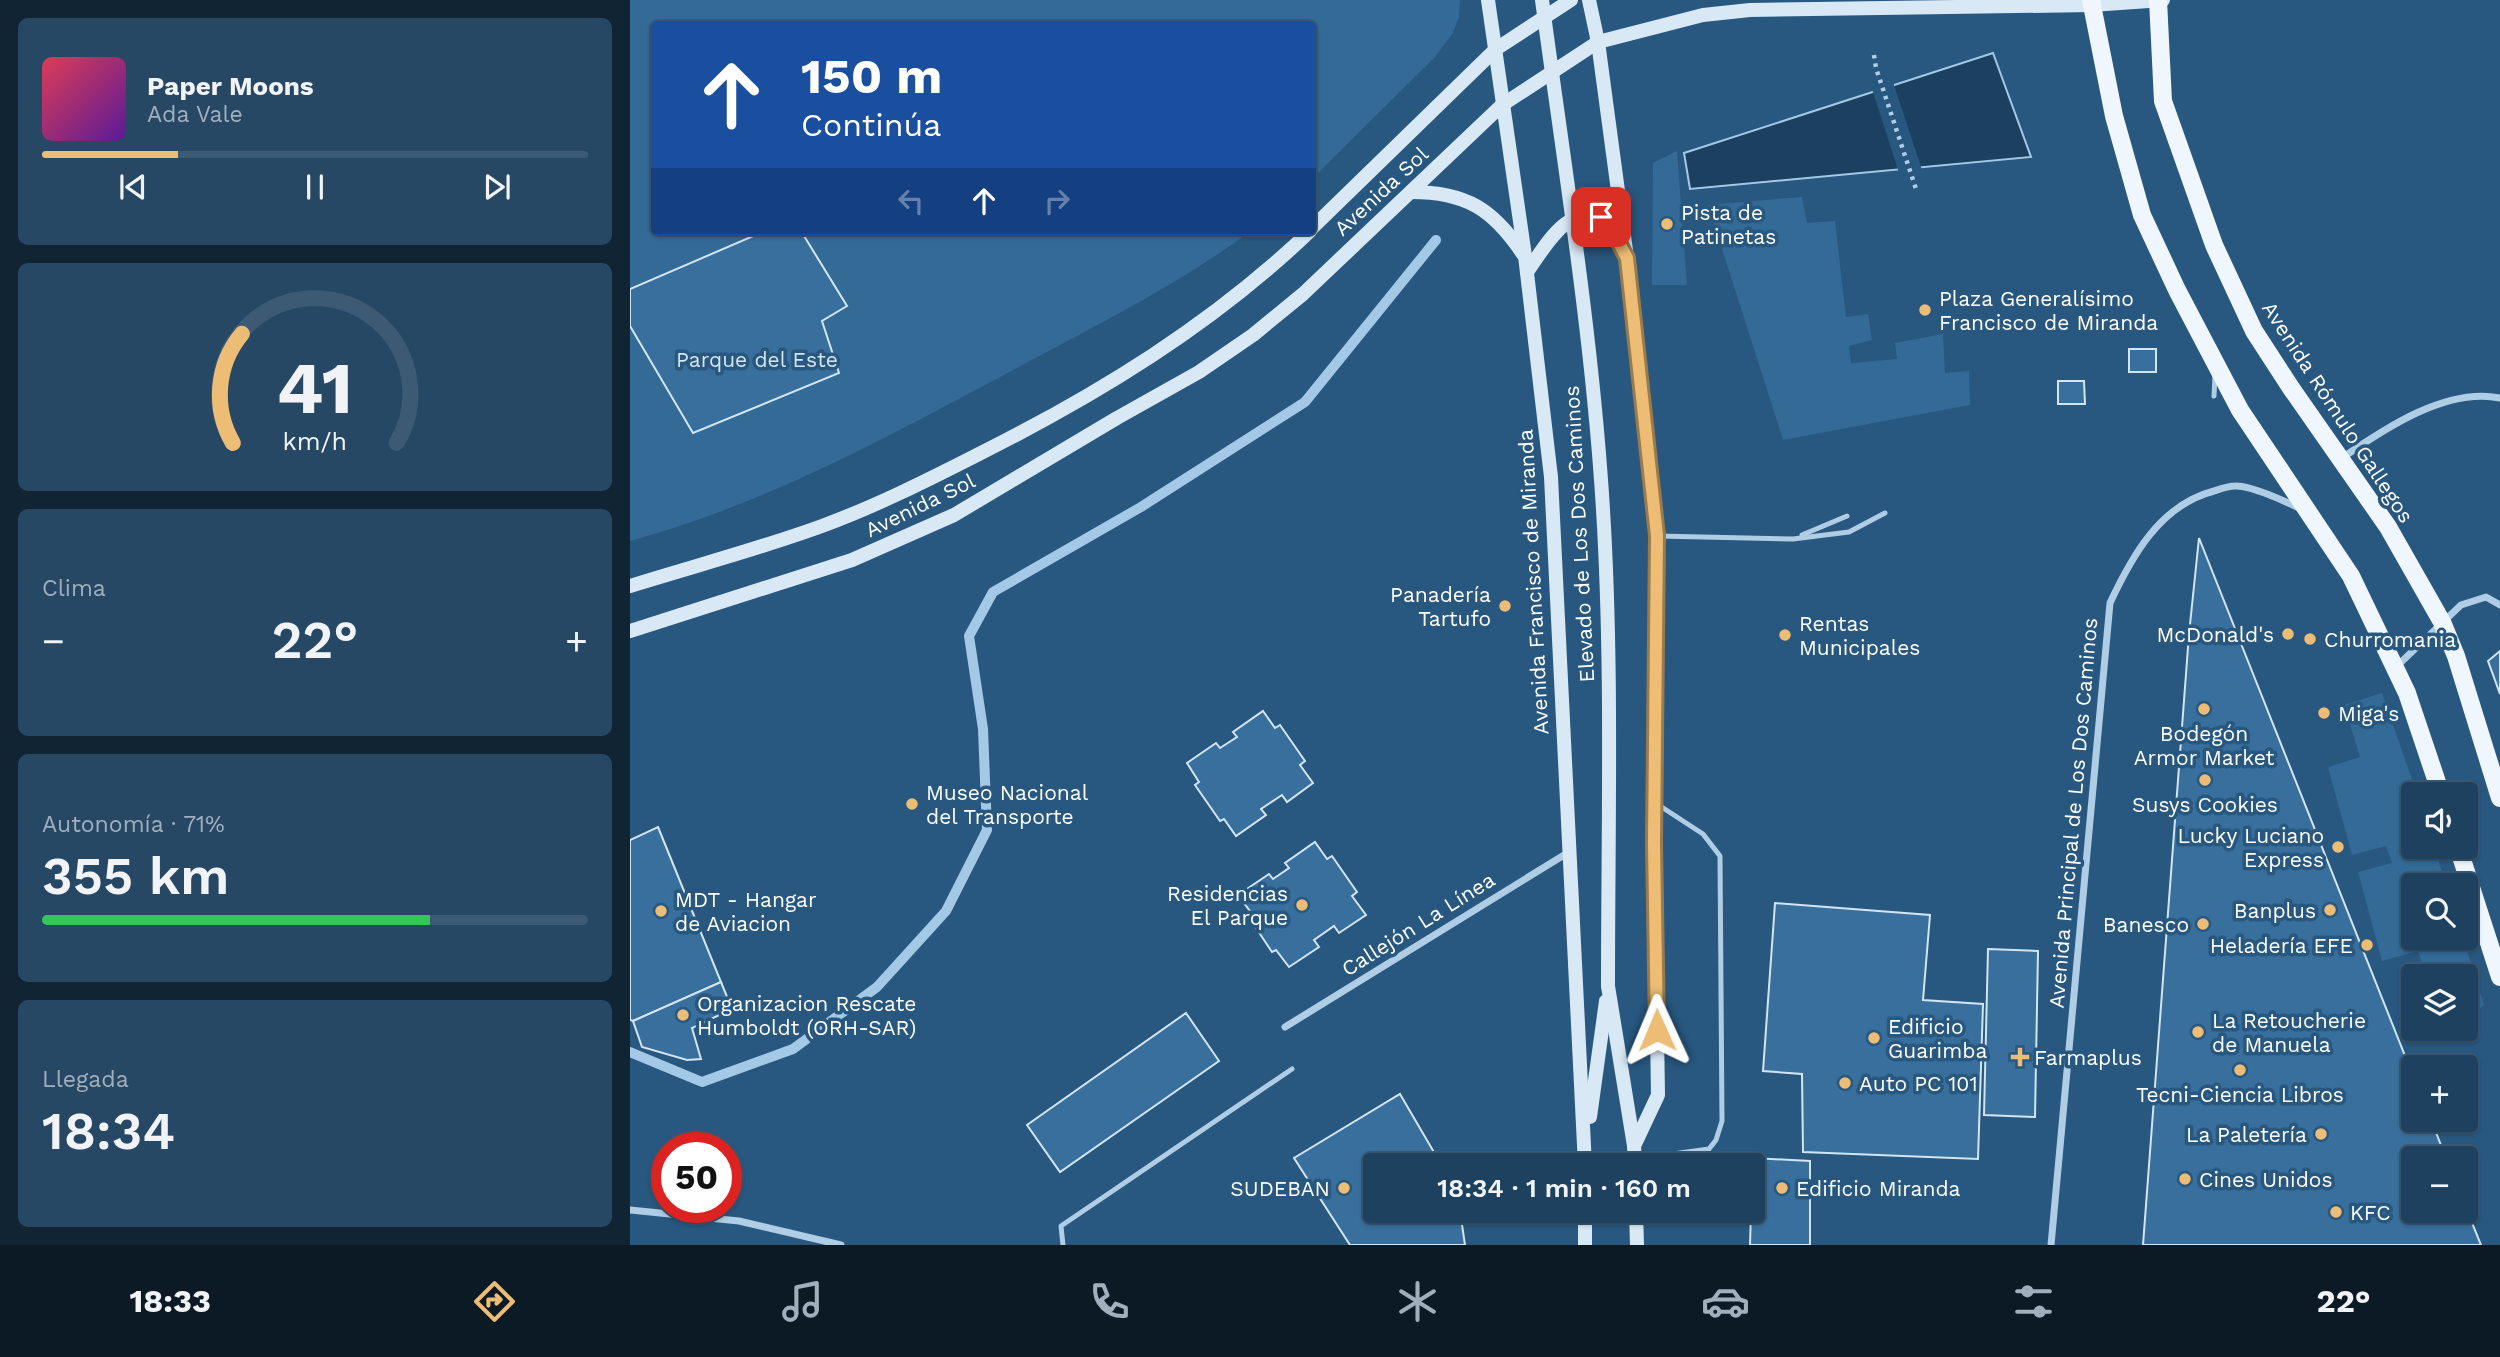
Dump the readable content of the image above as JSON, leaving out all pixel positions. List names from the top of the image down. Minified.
{"streets":{"main road":["Avenida Sol","Avenida Rómulo Gallegos","Elevado de Los Dos Caminos","Avenida Francisco de Miranda"],"street":["Avenida Principal de Los Dos Caminos","Callejón La Línea"]},"crossings":[["Avenida Sol","Avenida Rómulo Gallegos"],["Avenida Sol","Avenida Francisco de Miranda"],["Avenida Francisco de Miranda","Callejón La Línea"]],"parks":["Parque del Este"],"places":{"other":["Pista de Patinetas","Plaza Generalísimo Francisco de Miranda","Panadería Tartufo","McDonald's","Rentas Municipales","Churromania","Bodegón Armor Market","Miga's","Susys Cookies","Museo Nacional del Transporte","Lucky Luciano Express","Residencias El Parque","Banplus","MDT - Hangar de Aviacion","Banesco","Heladería EFE","Organizacion Rescate Humboldt (ORH-SAR)","La Retoucherie de Manuela","Edificio Guarimba","Tecni-Ciencia Libros","Auto PC 101","La Paletería","Cines Unidos","SUDEBAN","Edificio Miranda","KFC"],"health":["Farmaplus"]},"page":{"turn":["150 m","Continúa"],"song":["Paper Moons","Ada Vale"],"tile":["Clima",["Autonomía · 71%","355 km"],["Llegada","18:34"]],"heat":["−","22°","+"],"map_buttons":["+","−"],"limit":"50","trip":"18:34 · 1 min · 160 m","tabs":["18:33","22°"],"gauge":["41","km/h"]}}
